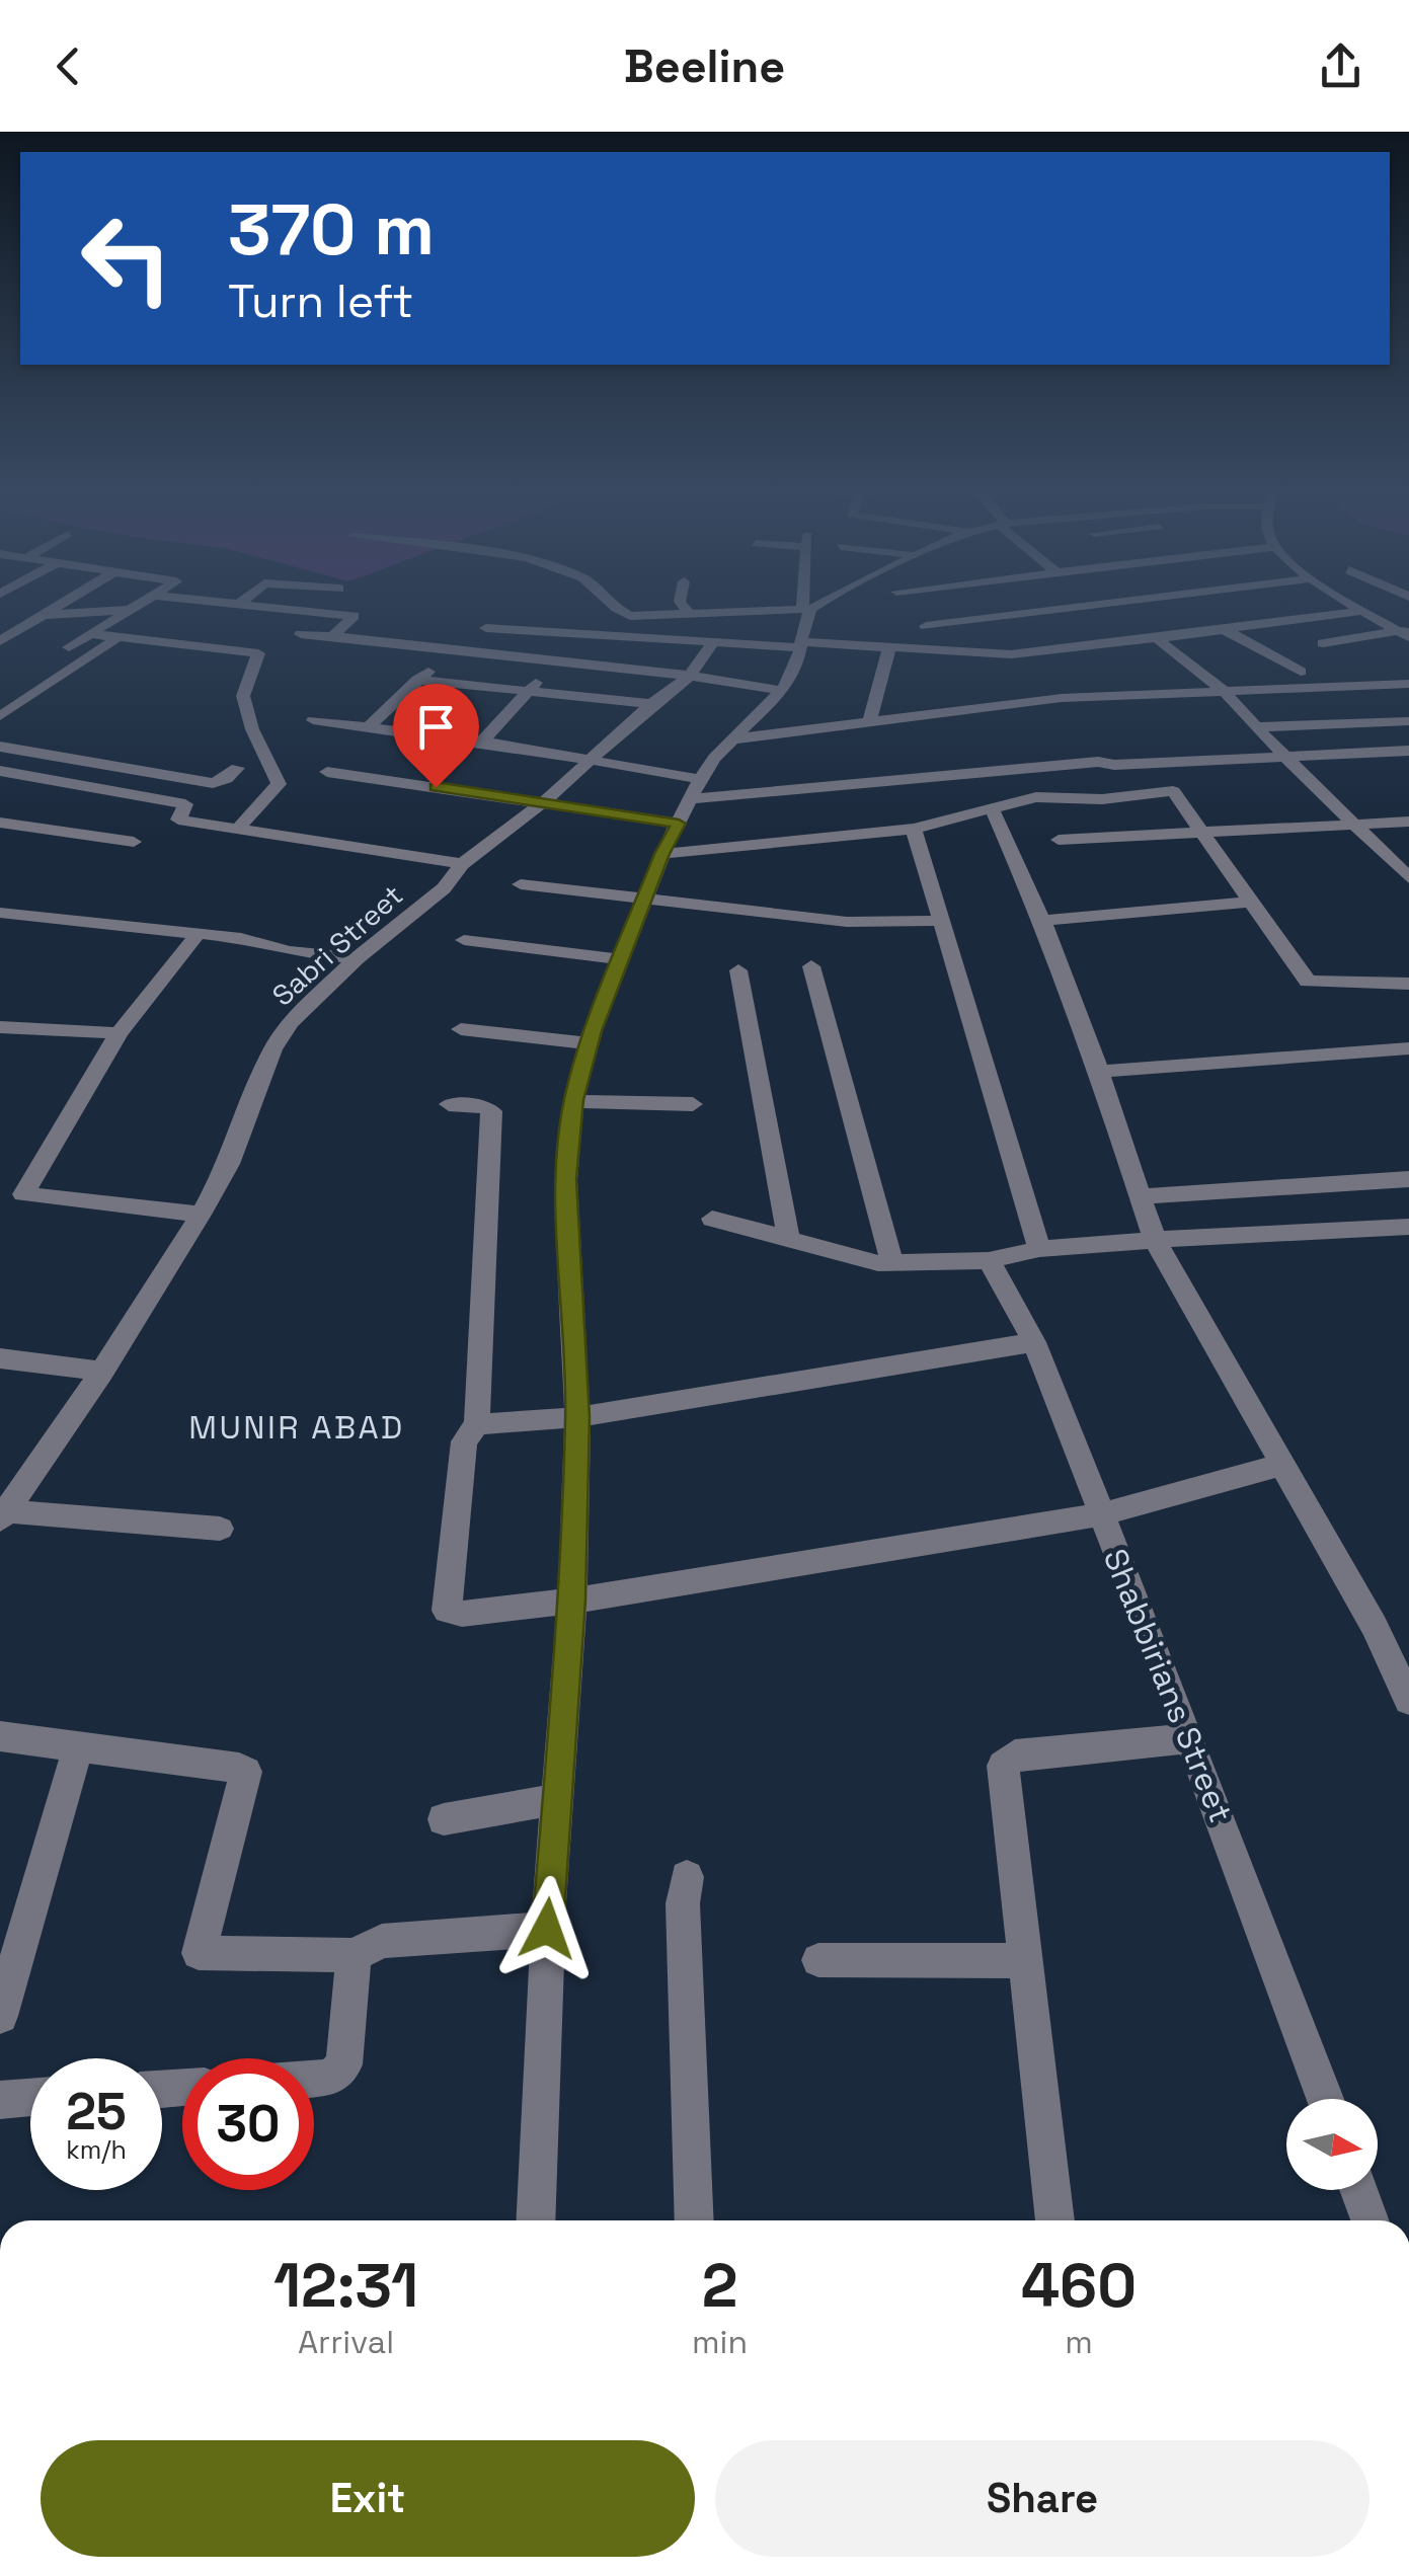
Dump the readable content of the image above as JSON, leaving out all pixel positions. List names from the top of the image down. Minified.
{"streets":{"street":["Sabri Street","Shabbirians Street"]},"districts":["MUNIR ABAD"],"north":"right","page":{"header":"Beeline","turn":["370 m","Turn left"],"speed":"25 km/h","limit":"30","eta":["12:31","Arrival","2","min","460","m"],"buttons":["Exit","Share"]}}
